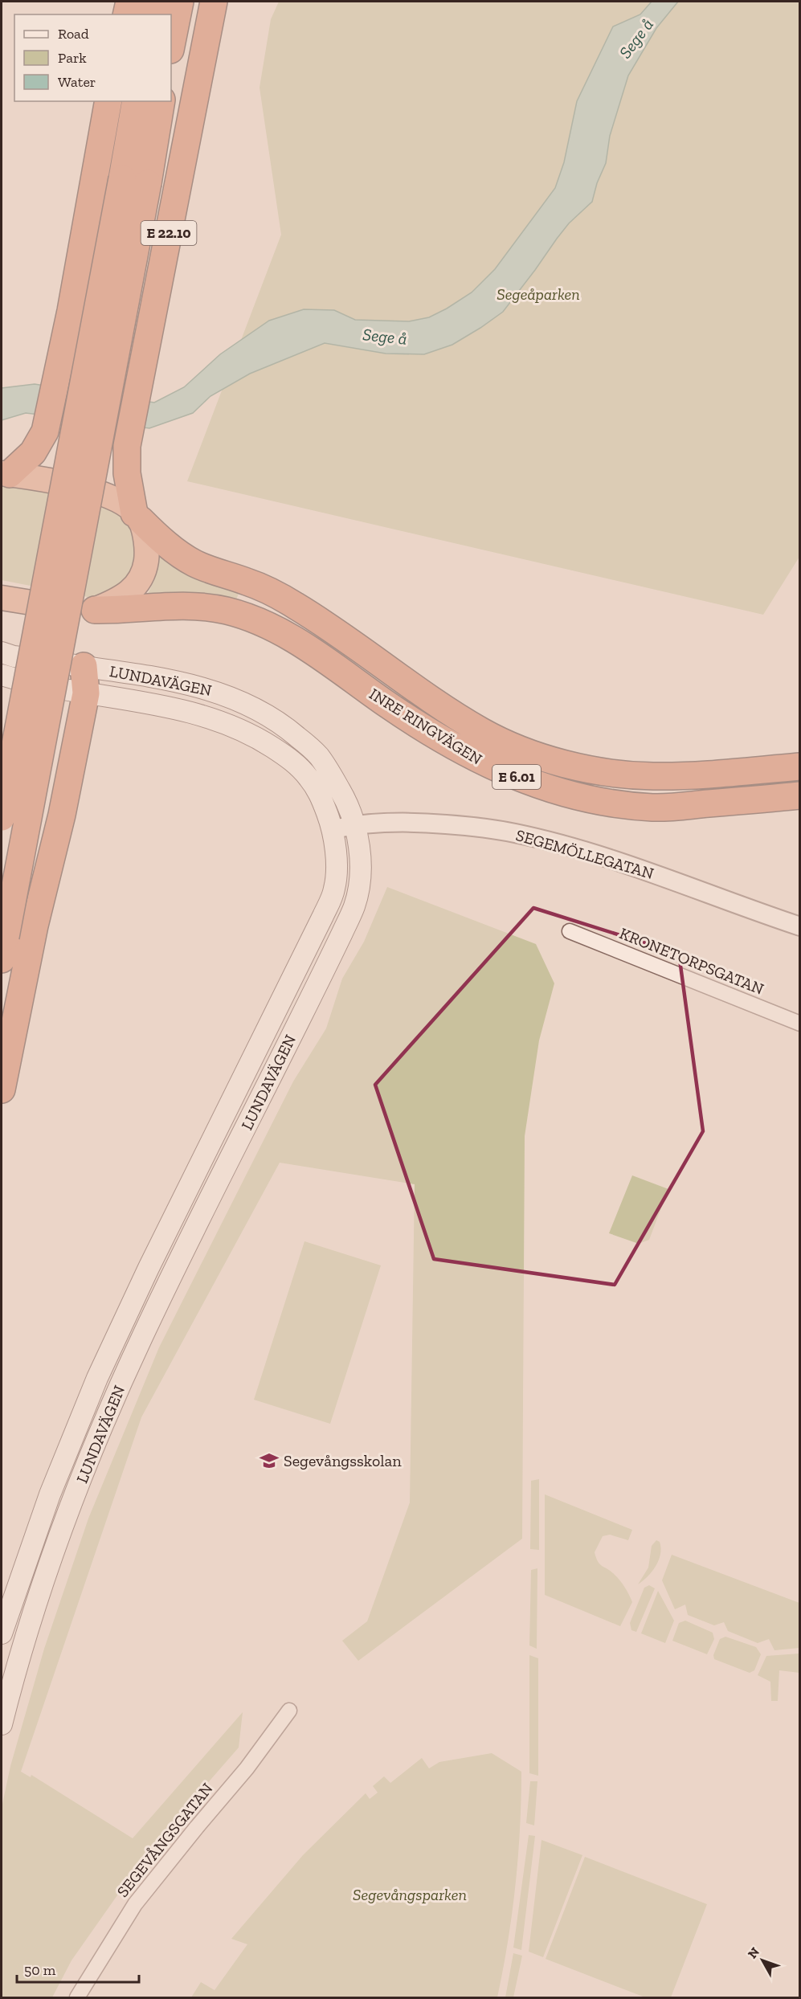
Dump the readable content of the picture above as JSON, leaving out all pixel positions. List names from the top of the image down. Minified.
{"streets":{"highway":["E 22.10","INRE RINGVÄGEN","E 6.01"],"main road":["LUNDAVÄGEN"],"street":["SEGEMÖLLEGATAN","KRONETORPSGATAN","SEGEVÅNGSGATAN"]},"crossings":[["E 22.10","INRE RINGVÄGEN"],["LUNDAVÄGEN","SEGEMÖLLEGATAN"]],"water":["Sege å"],"parks":["Segeåparken","Segevångsparken"],"places":{"school or university":["Segevångsskolan"]},"legend":["Road","Park","Water"],"scale_bar":"50 m","north":"top left"}
